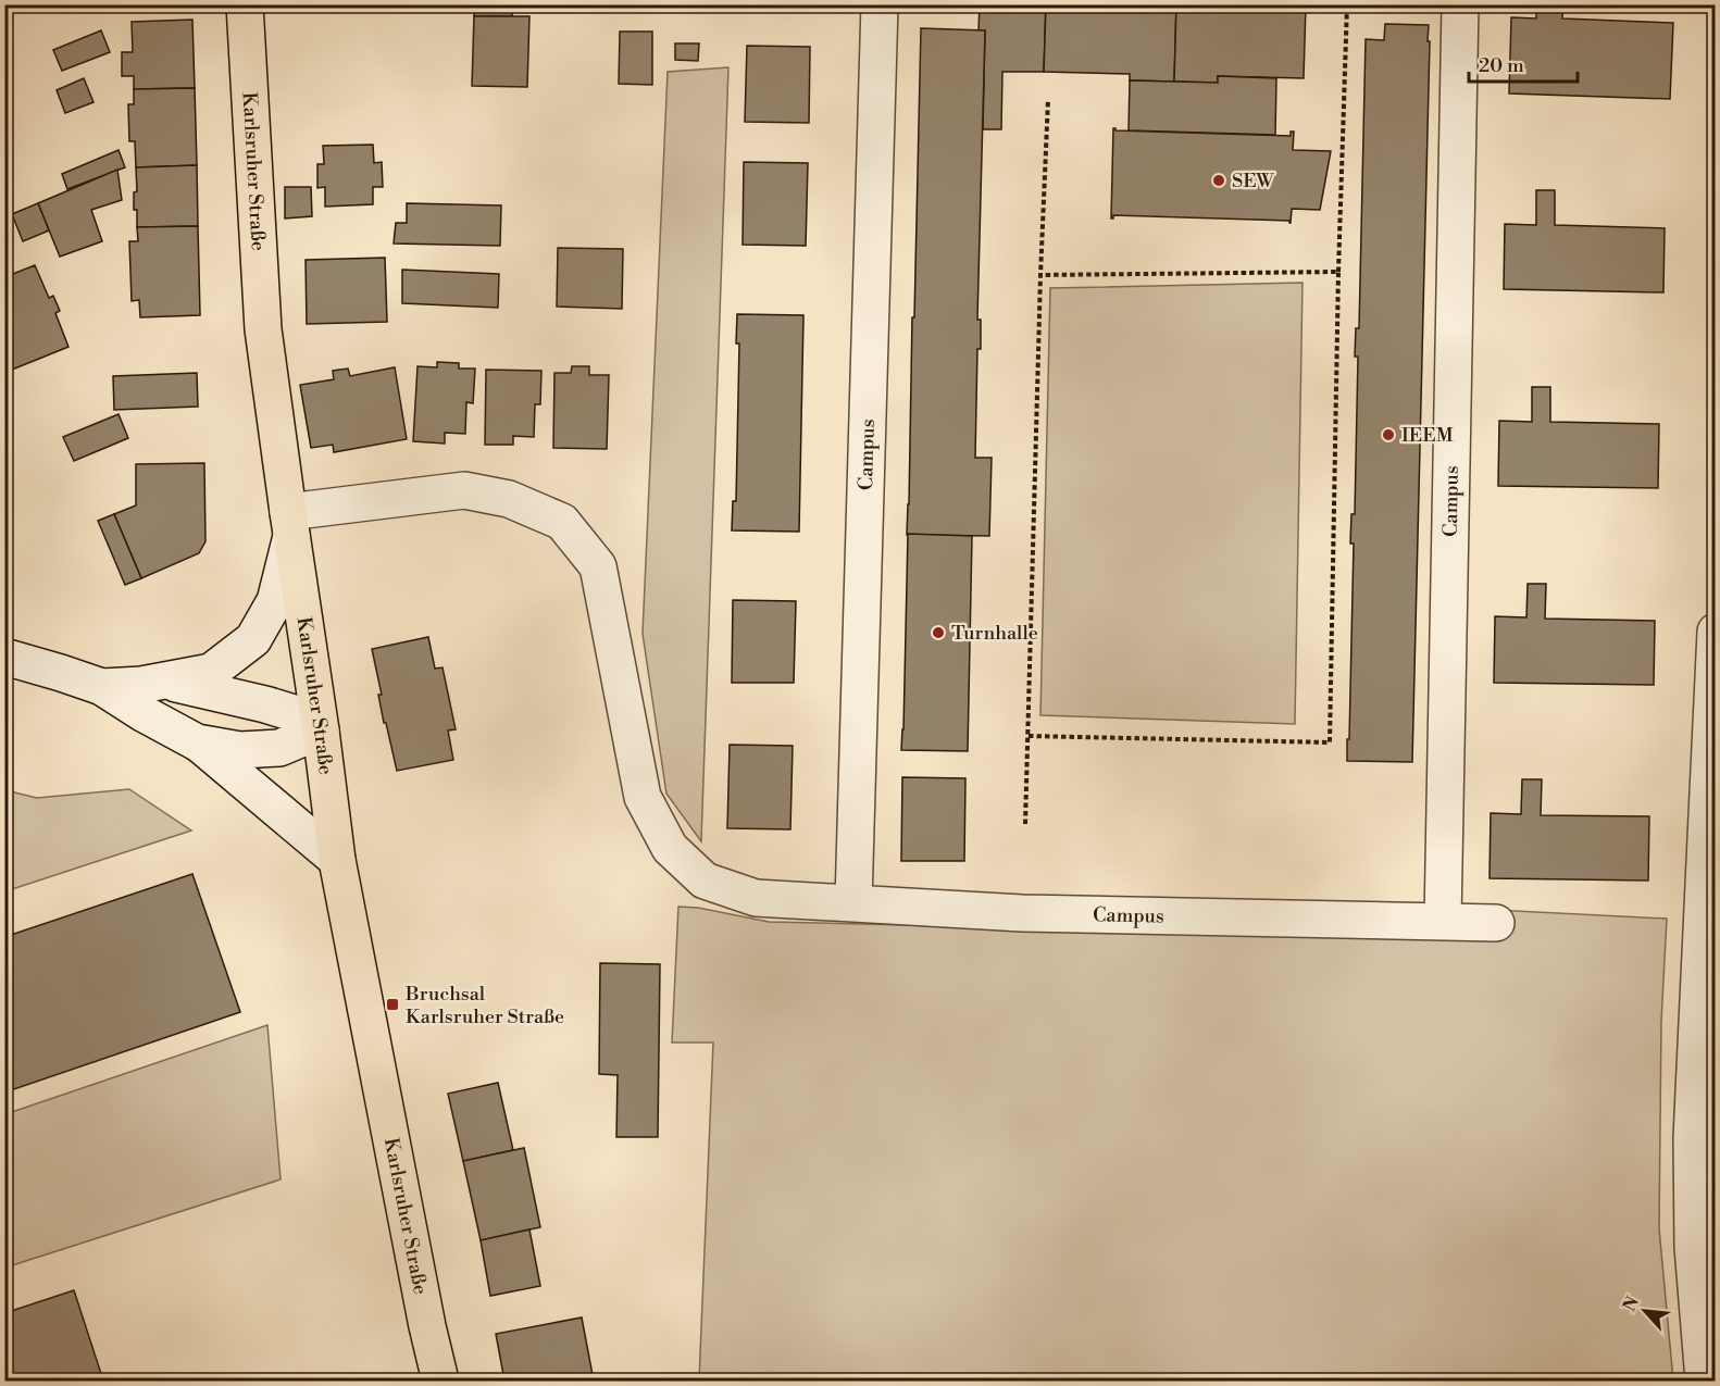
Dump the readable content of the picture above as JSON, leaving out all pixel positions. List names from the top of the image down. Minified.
{"streets":{"main road":["Karlsruher Straße"],"street":["Campus"]},"crossings":[["Karlsruher Straße","Campus"]],"places":{"other":["SEW","IEEM","Turnhalle"],"transit":["Bruchsal Karlsruher Straße"]},"scale_bar":"20 m","north":"top left"}
